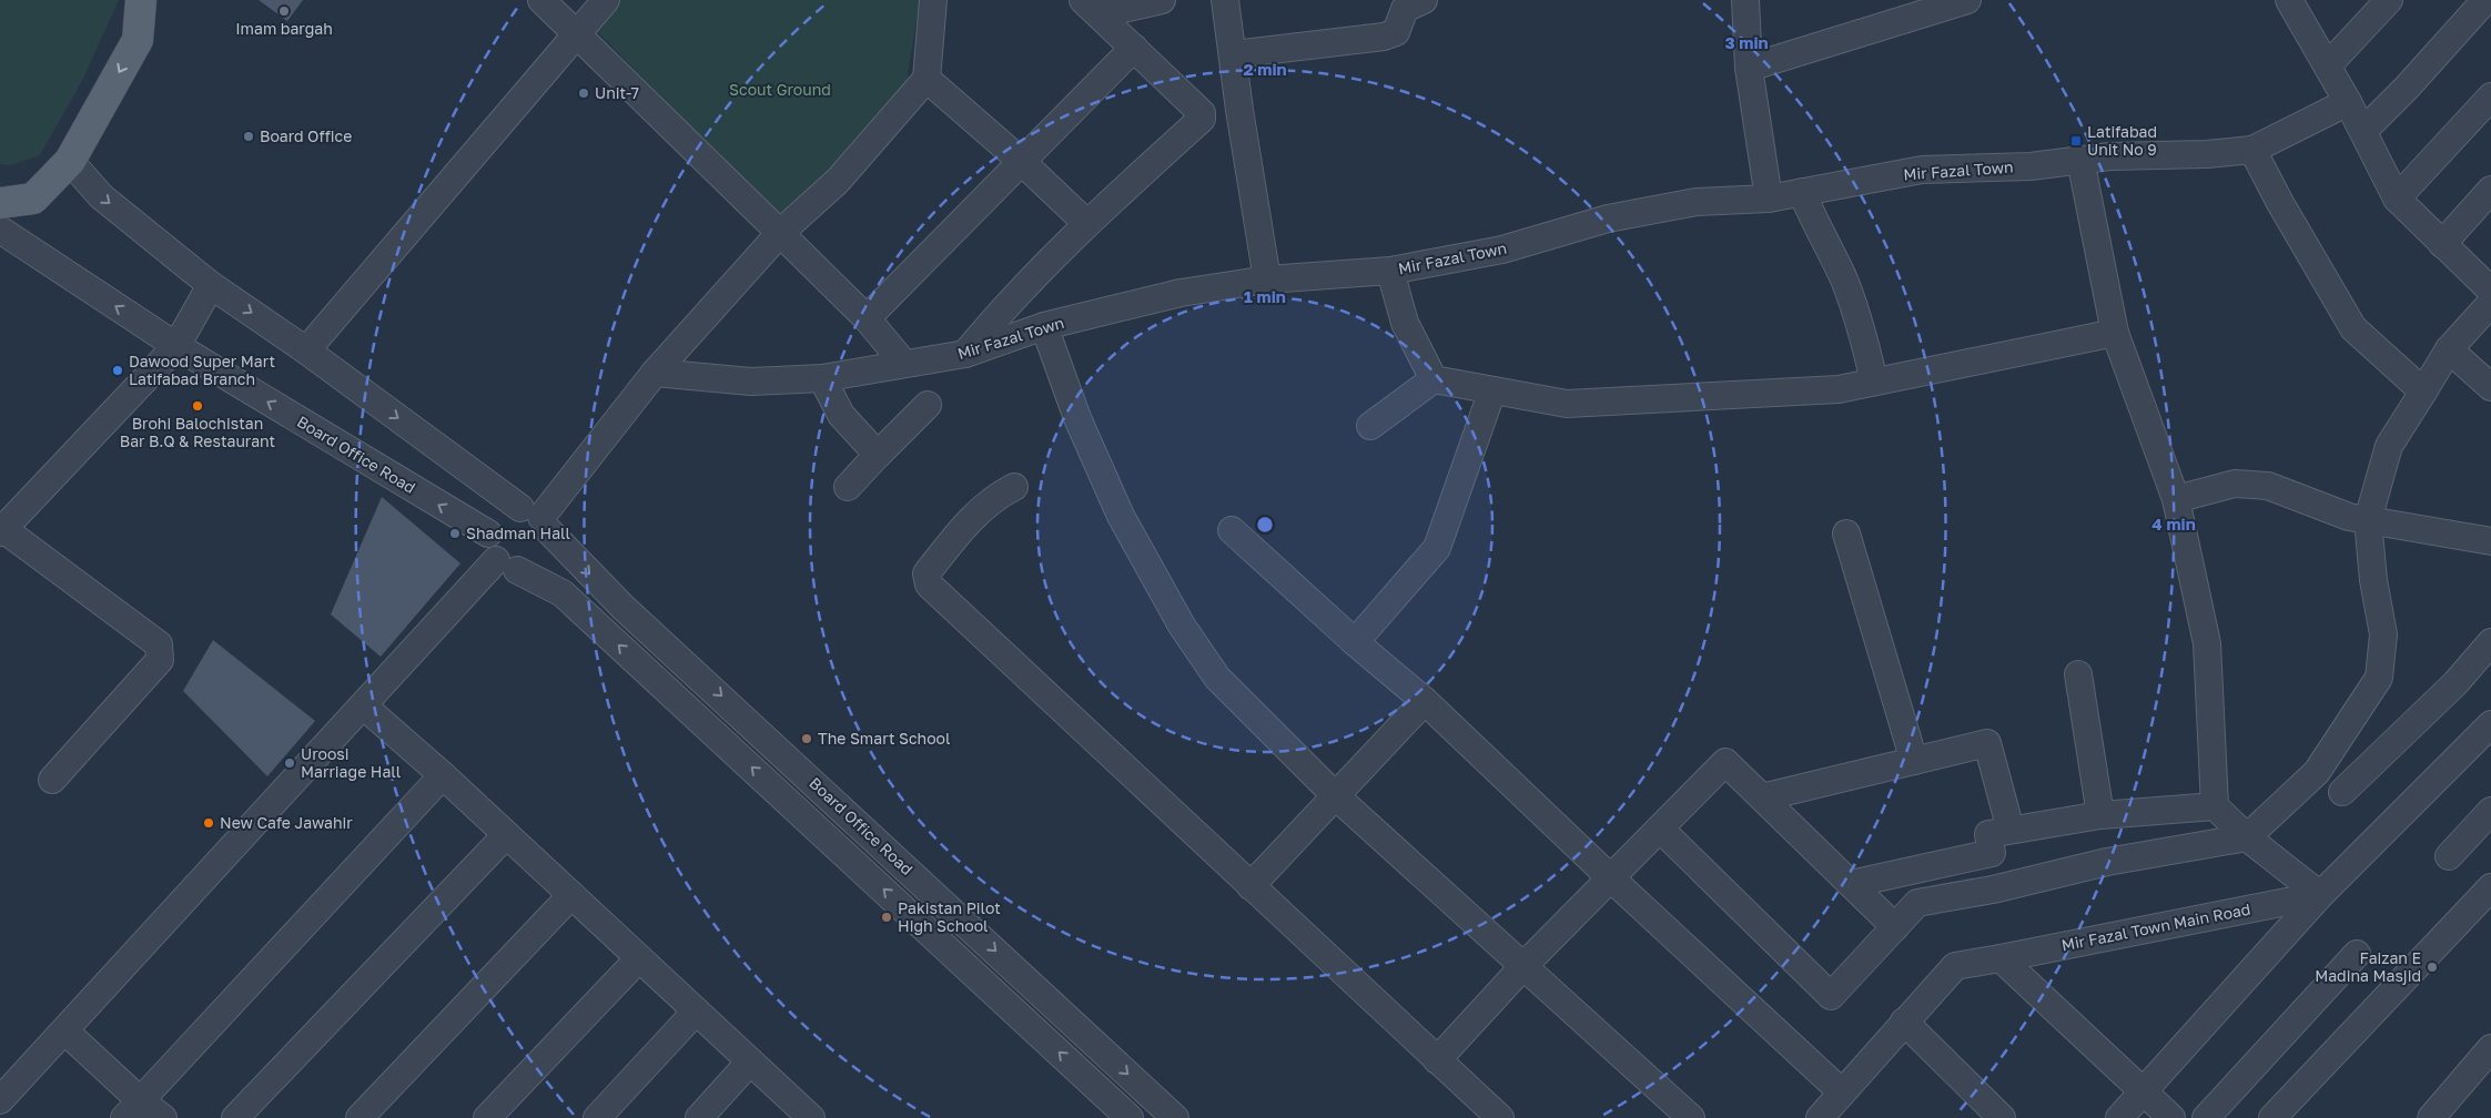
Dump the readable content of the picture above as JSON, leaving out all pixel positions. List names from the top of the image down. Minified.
{"streets":{"street":["Mir Fazal Town","Board Office Road","Mir Fazal Town Main Road"]},"parks":["Scout Ground"],"places":{"other":["Imam bargah","Unit-7","Board Office","Dawood Super Mart Latifabad Branch","Brohi Balochistan Bar B.Q & Restaurant","Shadman Hall","The Smart School","Uroosi Marriage Hall","New Cafe Jawahir","Pakistan Pilot High School","Faizan E Madina Masjid"],"transit":["Latifabad Unit No 9"]},"rings":["3 min","2 min","1 min","4 min"]}
